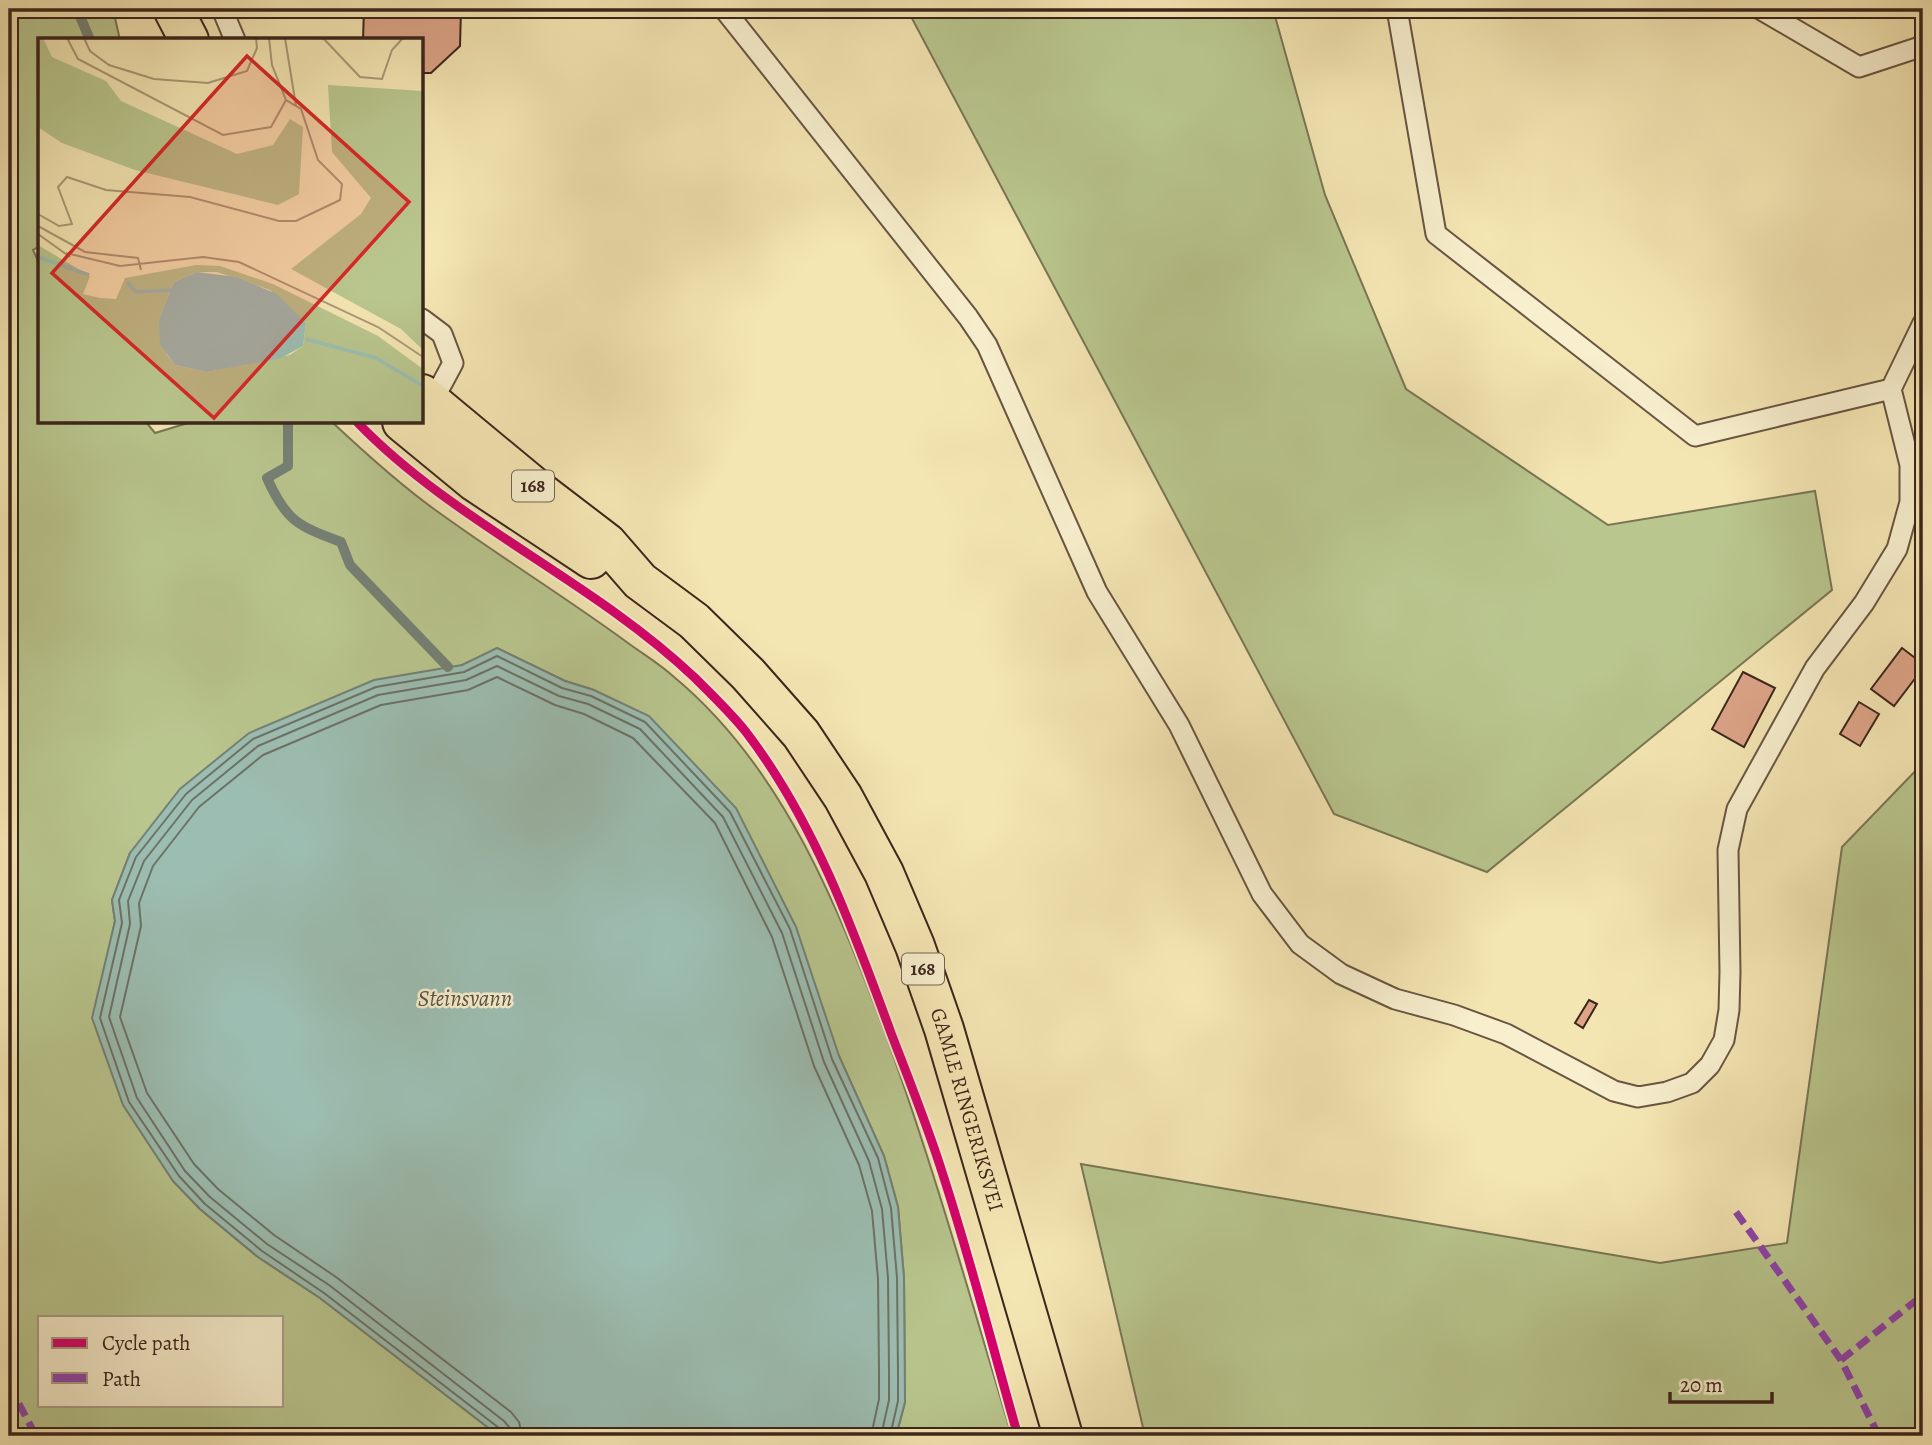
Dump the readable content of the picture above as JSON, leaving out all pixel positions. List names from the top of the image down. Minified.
{"streets":{"main road":["168","GAMLE RINGERIKSVEI"]},"water":["Steinsvann"],"legend":["Cycle path","Path"],"scale_bar":"20 m"}
